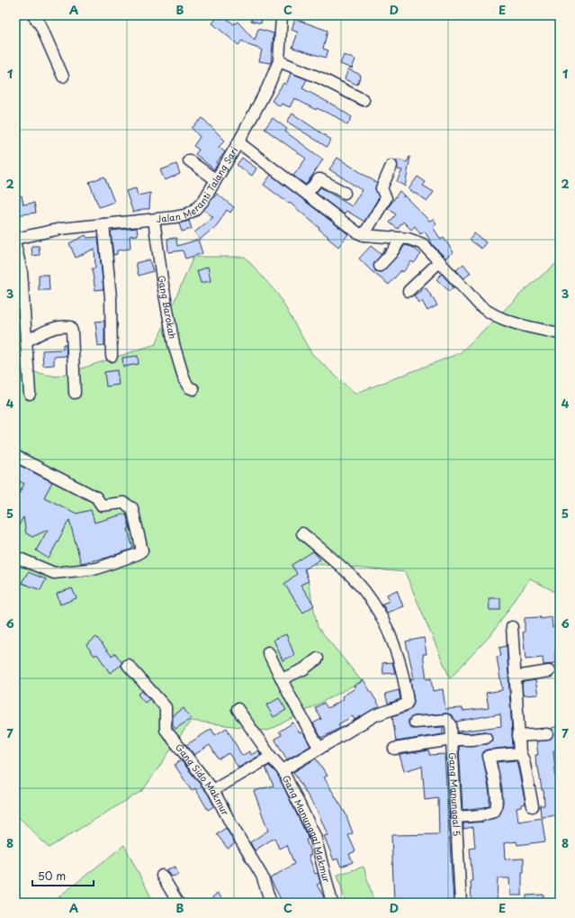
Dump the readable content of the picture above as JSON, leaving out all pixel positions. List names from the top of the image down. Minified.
{"streets":{"street":["Jalan Meranti Talang Sari","Gang Barokah","Gang Sido Makmur","Gang Manunggal 5","Gang Manunggal Makmur"]},"crossings":[["Jalan Meranti Talang Sari","Gang Barokah"]],"scale_bar":"50 m","grid":{"columns":["A","B","C","D","E"],"rows":["1","2","3","4","5","6","7","8"]}}
